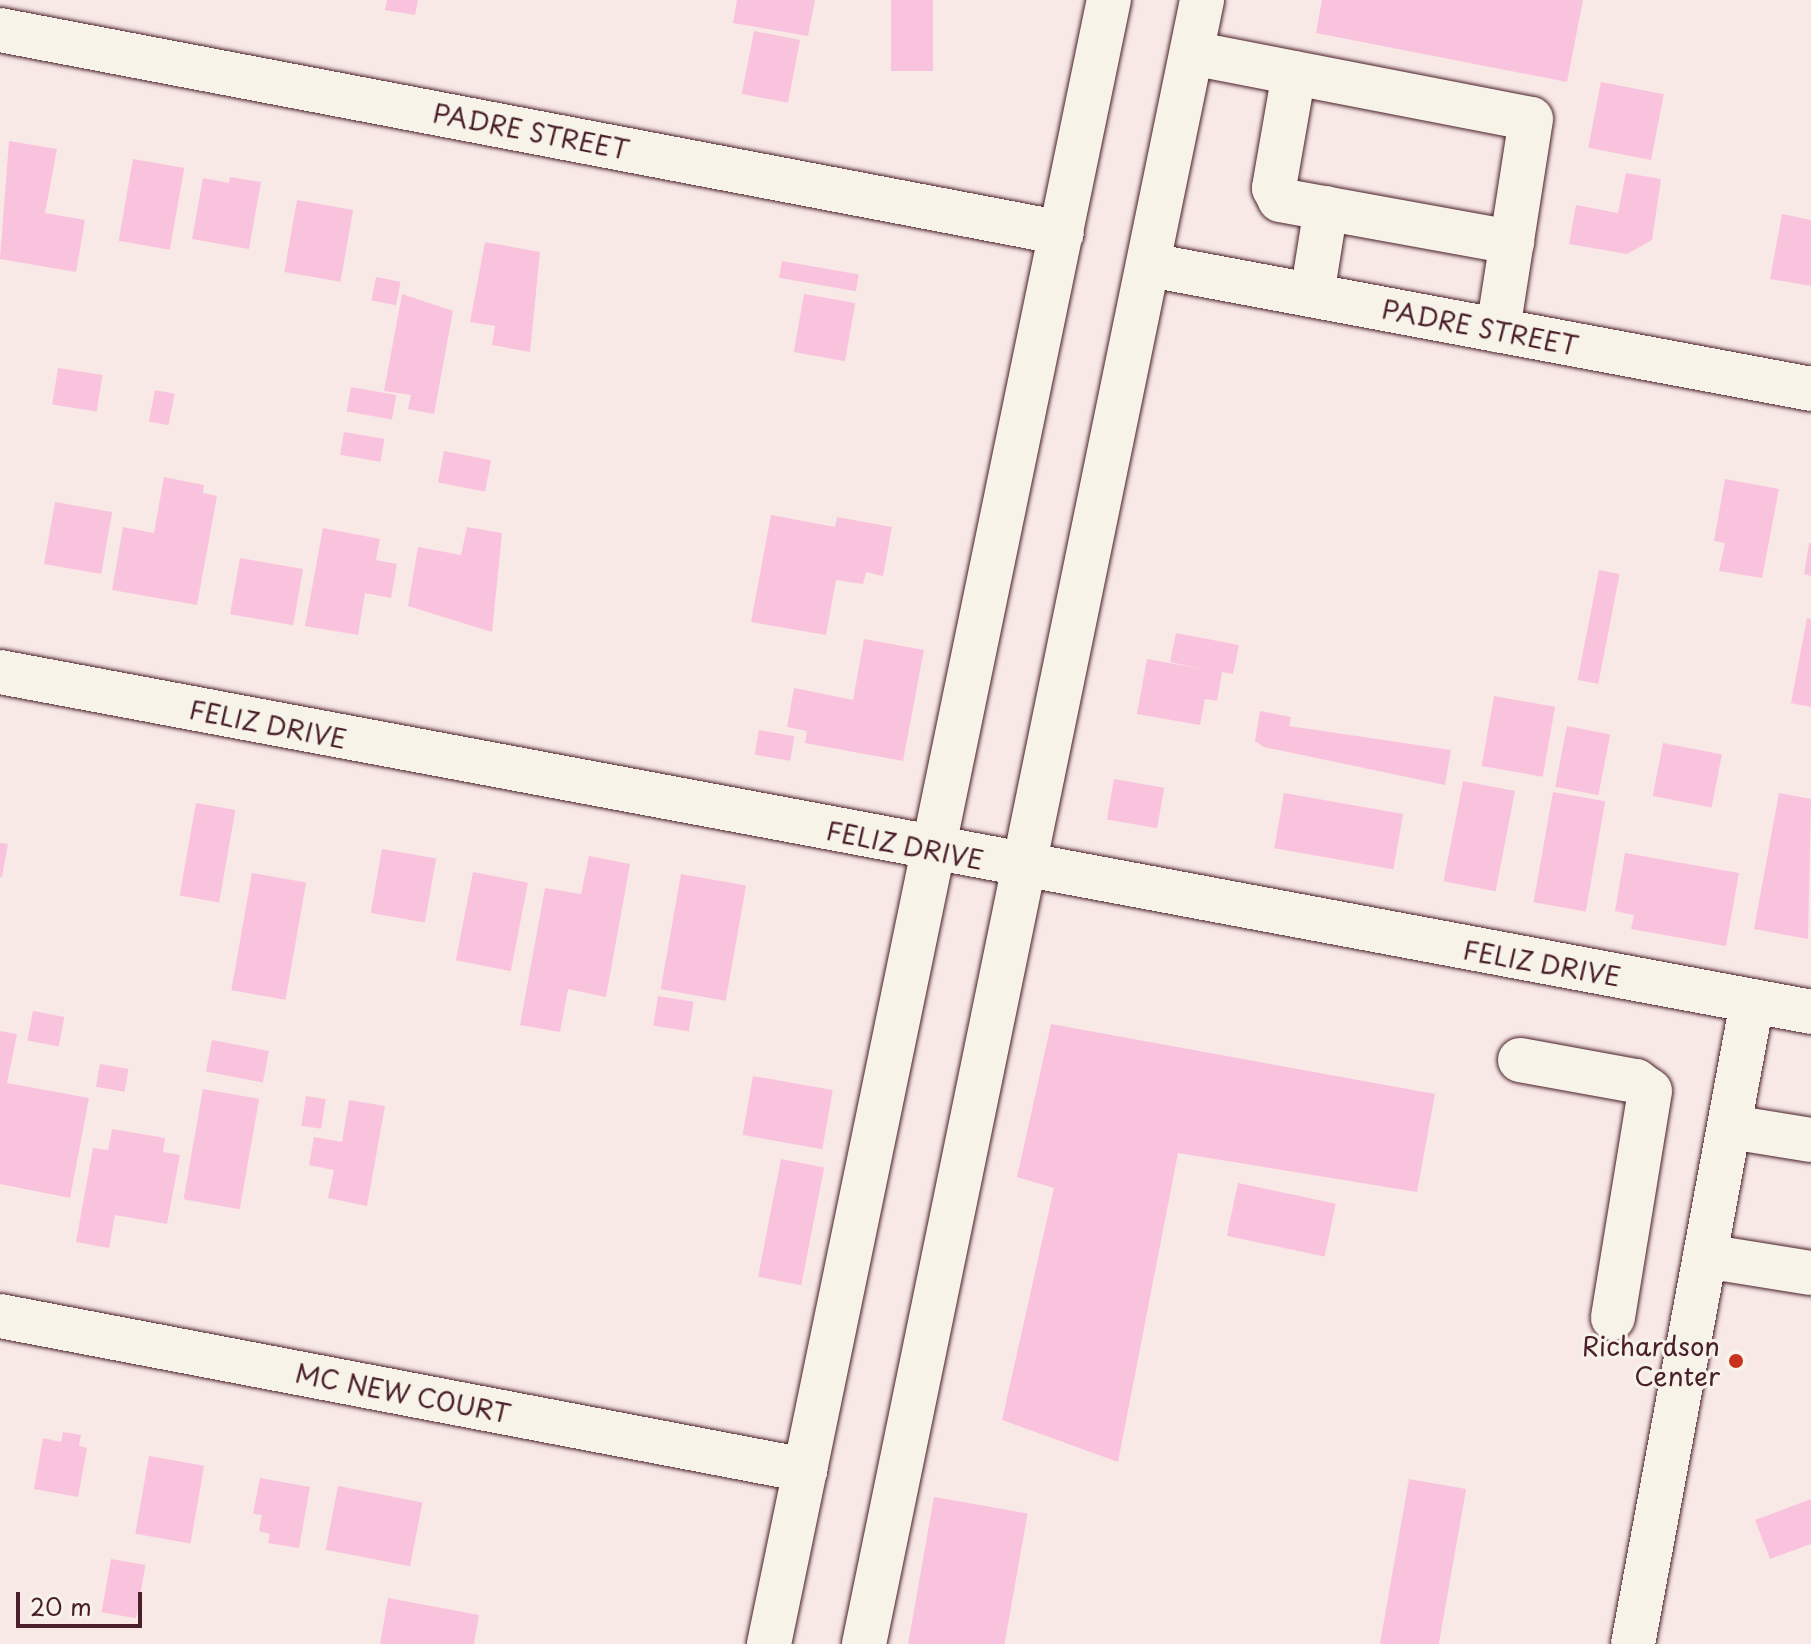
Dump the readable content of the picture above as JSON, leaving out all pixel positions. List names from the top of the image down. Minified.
{"streets":{"street":["PADRE STREET","FELIZ DRIVE","MC NEW COURT"]},"places":["Richardson Center"],"scale_bar":"20 m"}
